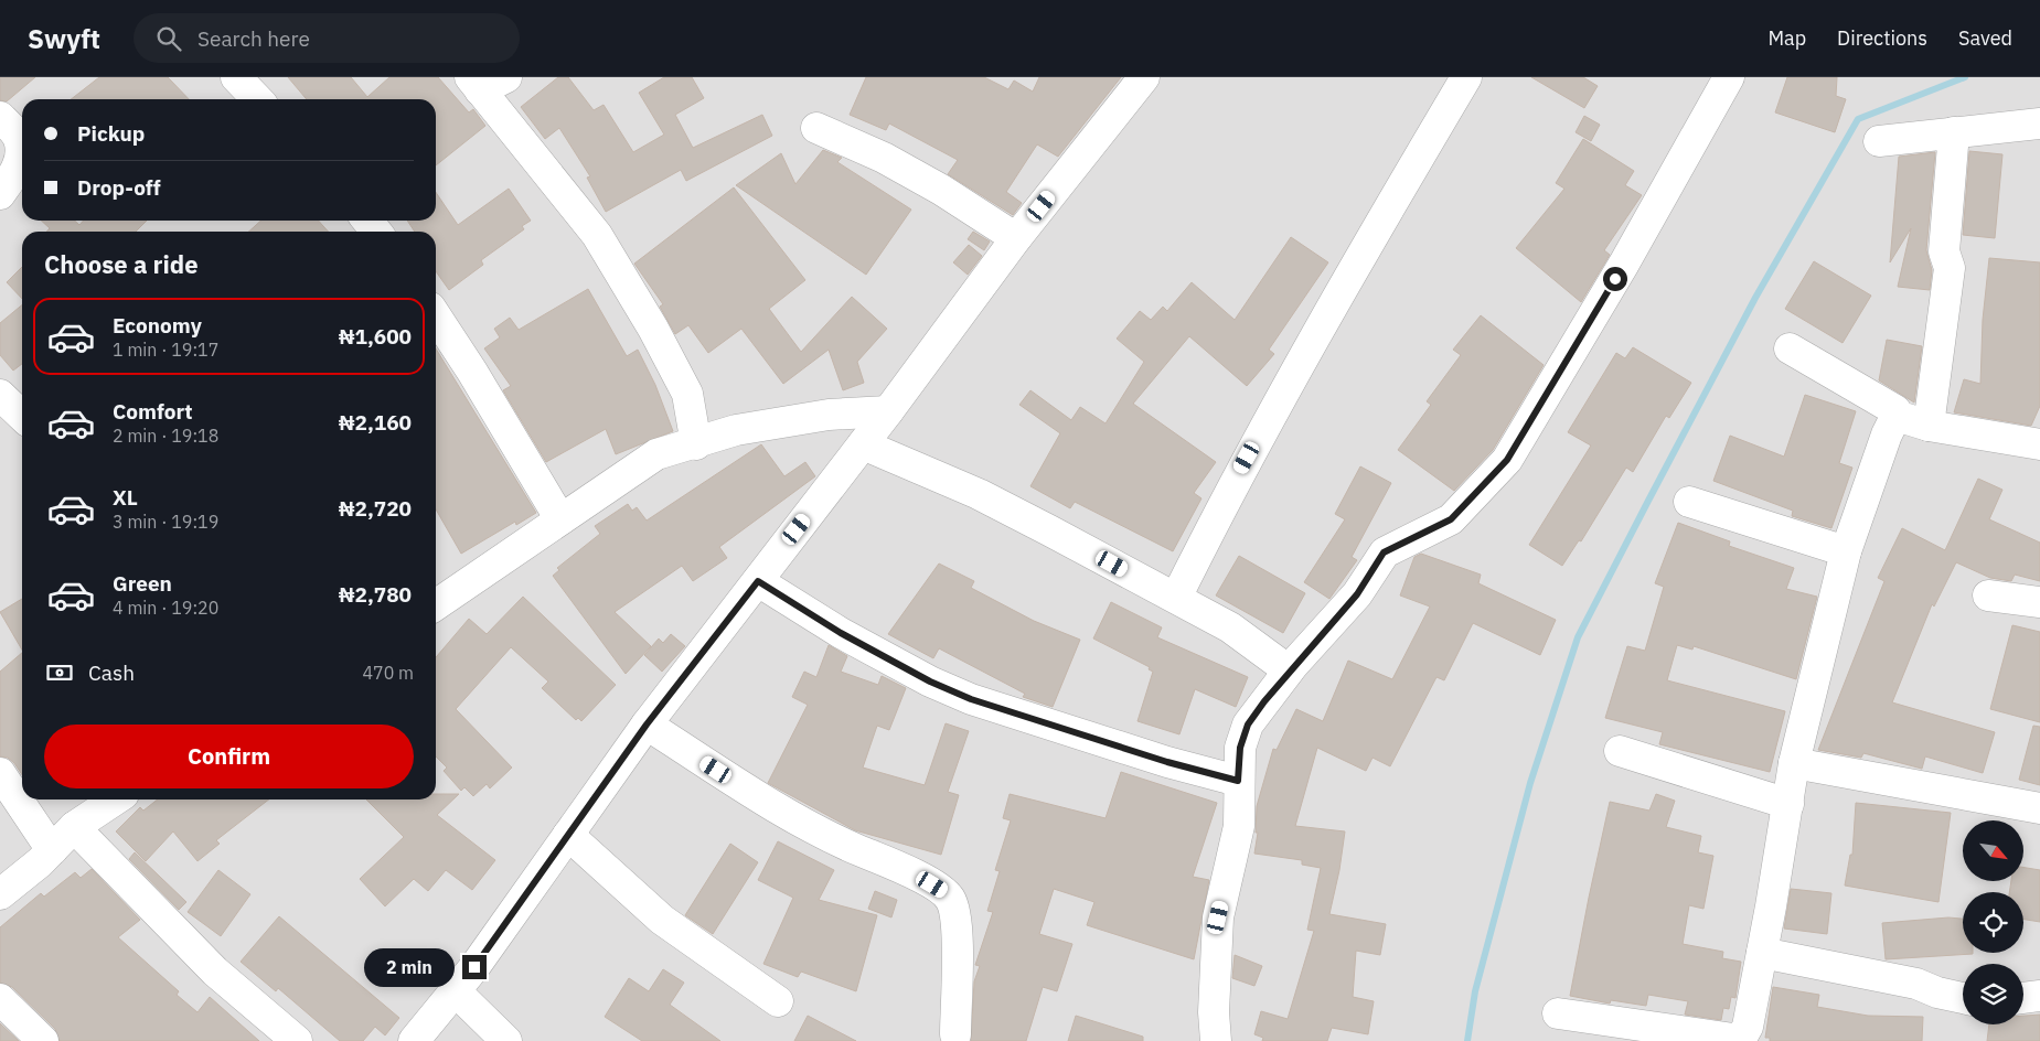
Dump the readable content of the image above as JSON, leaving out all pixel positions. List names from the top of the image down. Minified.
{"north":"bottom right","page":{"header":"Swyft","search":"Search here","nav":["Map","Directions","Saved"],"banner":["Pickup","Drop-off"],"heading":"Choose a ride","list":[{"name":"Economy","note":"1 min · 19:17","value":"₦1,600"},{"name":"Comfort","note":"2 min · 19:18","value":"₦2,160"},{"name":"XL","note":"3 min · 19:19","value":"₦2,720"},{"name":"Green","note":"4 min · 19:20","value":"₦2,780"}],"pay":["Cash","470 m"],"buttons":"Confirm","bubble":"2 min"}}
